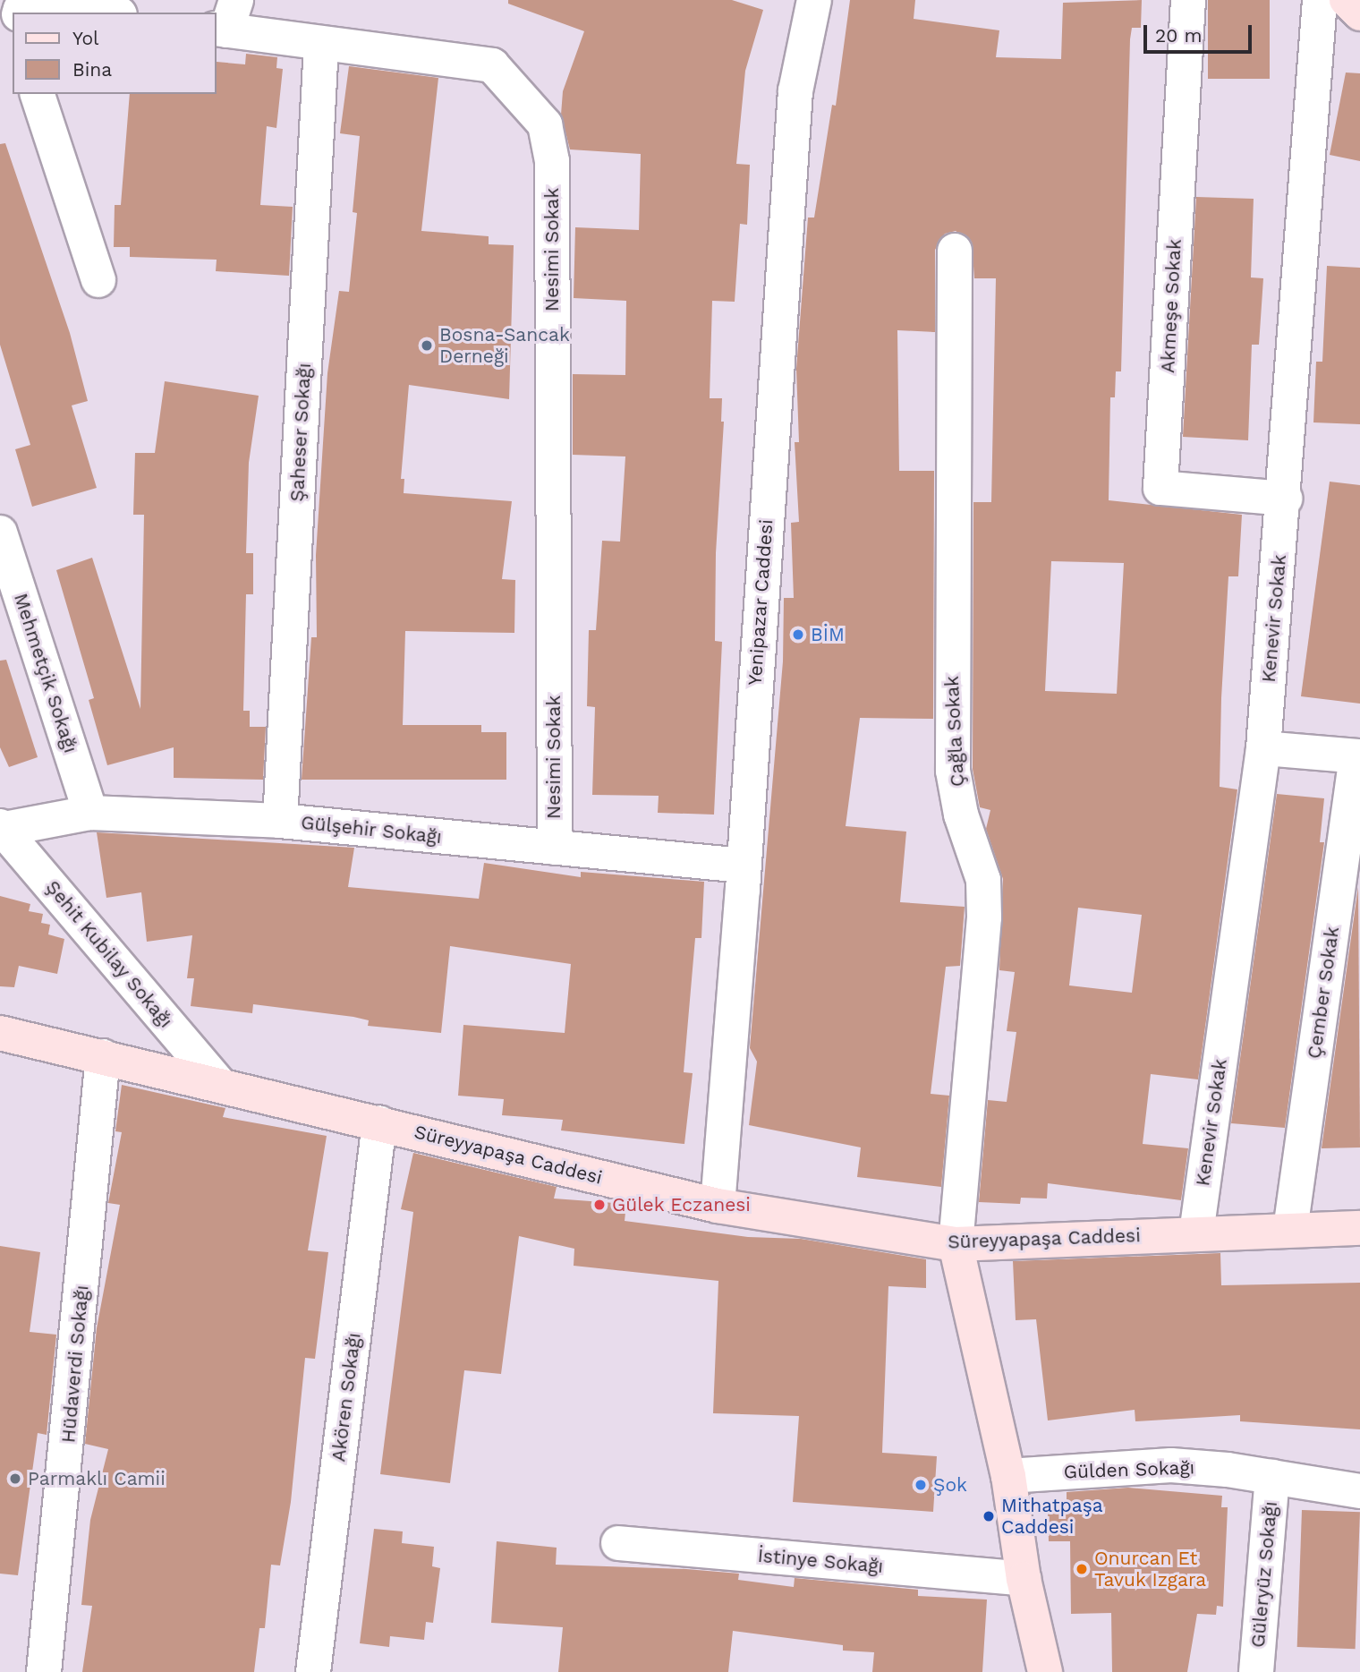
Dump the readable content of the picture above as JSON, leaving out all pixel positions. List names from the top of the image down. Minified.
{"streets":{"street":["Nesimi Sokak","Akmeşe Sokak","Şaheser Sokağı","Yenipazar Caddesi","Kenevir Sokak","Mehmetçik Sokağı","Çağla Sokak","Gülşehir Sokağı","Şehit Kubilay Sokağı","Çember Sokak","Süreyyapaşa Caddesi","Hüdaverdi Sokağı","Akören Sokağı","Gülden Sokağı","İstinye Sokağı","Güleryüz Sokağı"]},"crossings":[["Nesimi Sokak","Şaheser Sokağı"],["Nesimi Sokak","Gülşehir Sokağı"],["Akmeşe Sokak","Kenevir Sokak"],["Şaheser Sokağı","Gülşehir Sokağı"],["Yenipazar Caddesi","Gülşehir Sokağı"],["Yenipazar Caddesi","Süreyyapaşa Caddesi"],["Kenevir Sokak","Süreyyapaşa Caddesi"],["Mehmetçik Sokağı","Gülşehir Sokağı"],["Çağla Sokak","Süreyyapaşa Caddesi"],["Gülşehir Sokağı","Şehit Kubilay Sokağı"],["Şehit Kubilay Sokağı","Süreyyapaşa Caddesi"],["Çember Sokak","Süreyyapaşa Caddesi"],["Süreyyapaşa Caddesi","Hüdaverdi Sokağı"],["Süreyyapaşa Caddesi","Akören Sokağı"],["Gülden Sokağı","Güleryüz Sokağı"]],"places":["Bosna-Sancak Derneği","BİM","Gülek Eczanesi","Parmaklı Camii","Şok","Mi̇thatpaşa Caddesi̇","Onurcan Et Tavuk Izgara"],"legend":["Yol","Bina"],"scale_bar":"20 m"}
